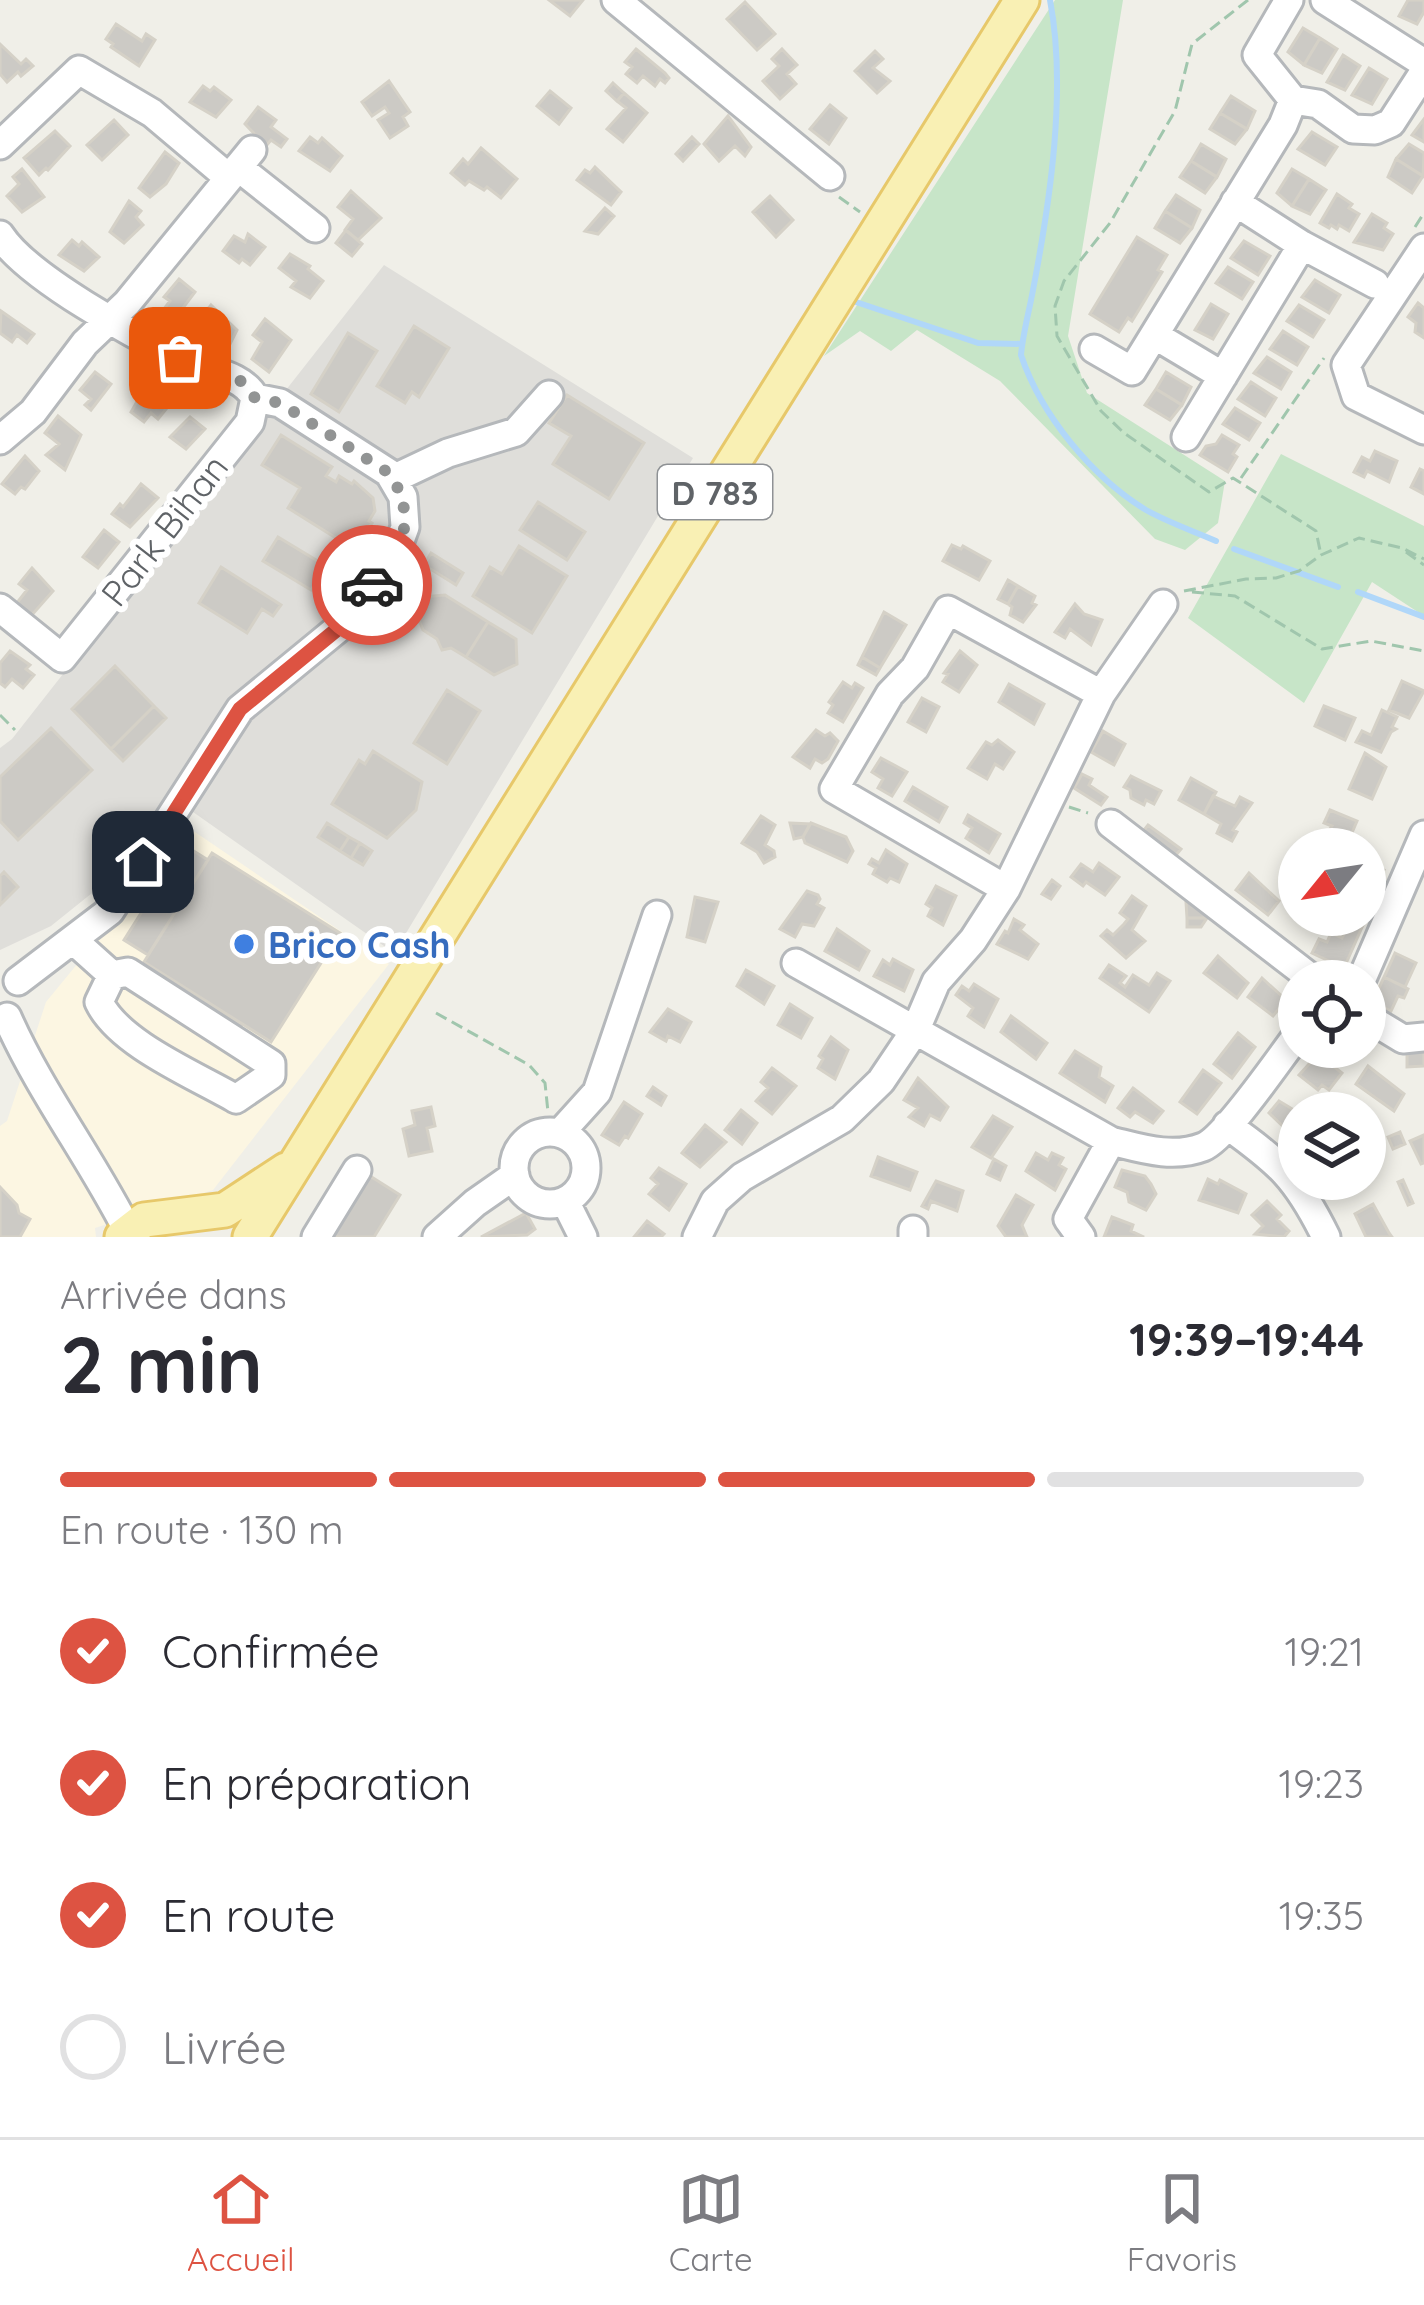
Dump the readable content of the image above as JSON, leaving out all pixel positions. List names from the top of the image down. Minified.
{"streets":{"main road":["D 783"],"street":["Park Bihan"]},"places":["Brico Cash"],"north":"bottom left","page":{"heading":["2 min","Arrivée dans","19:39–19:44"],"bar":"En route · 130 m","list":[["Confirmée","19:21"],["En préparation","19:23"],["En route","19:35"],"Livrée"],"tabs":["Accueil","Carte","Favoris"]}}
